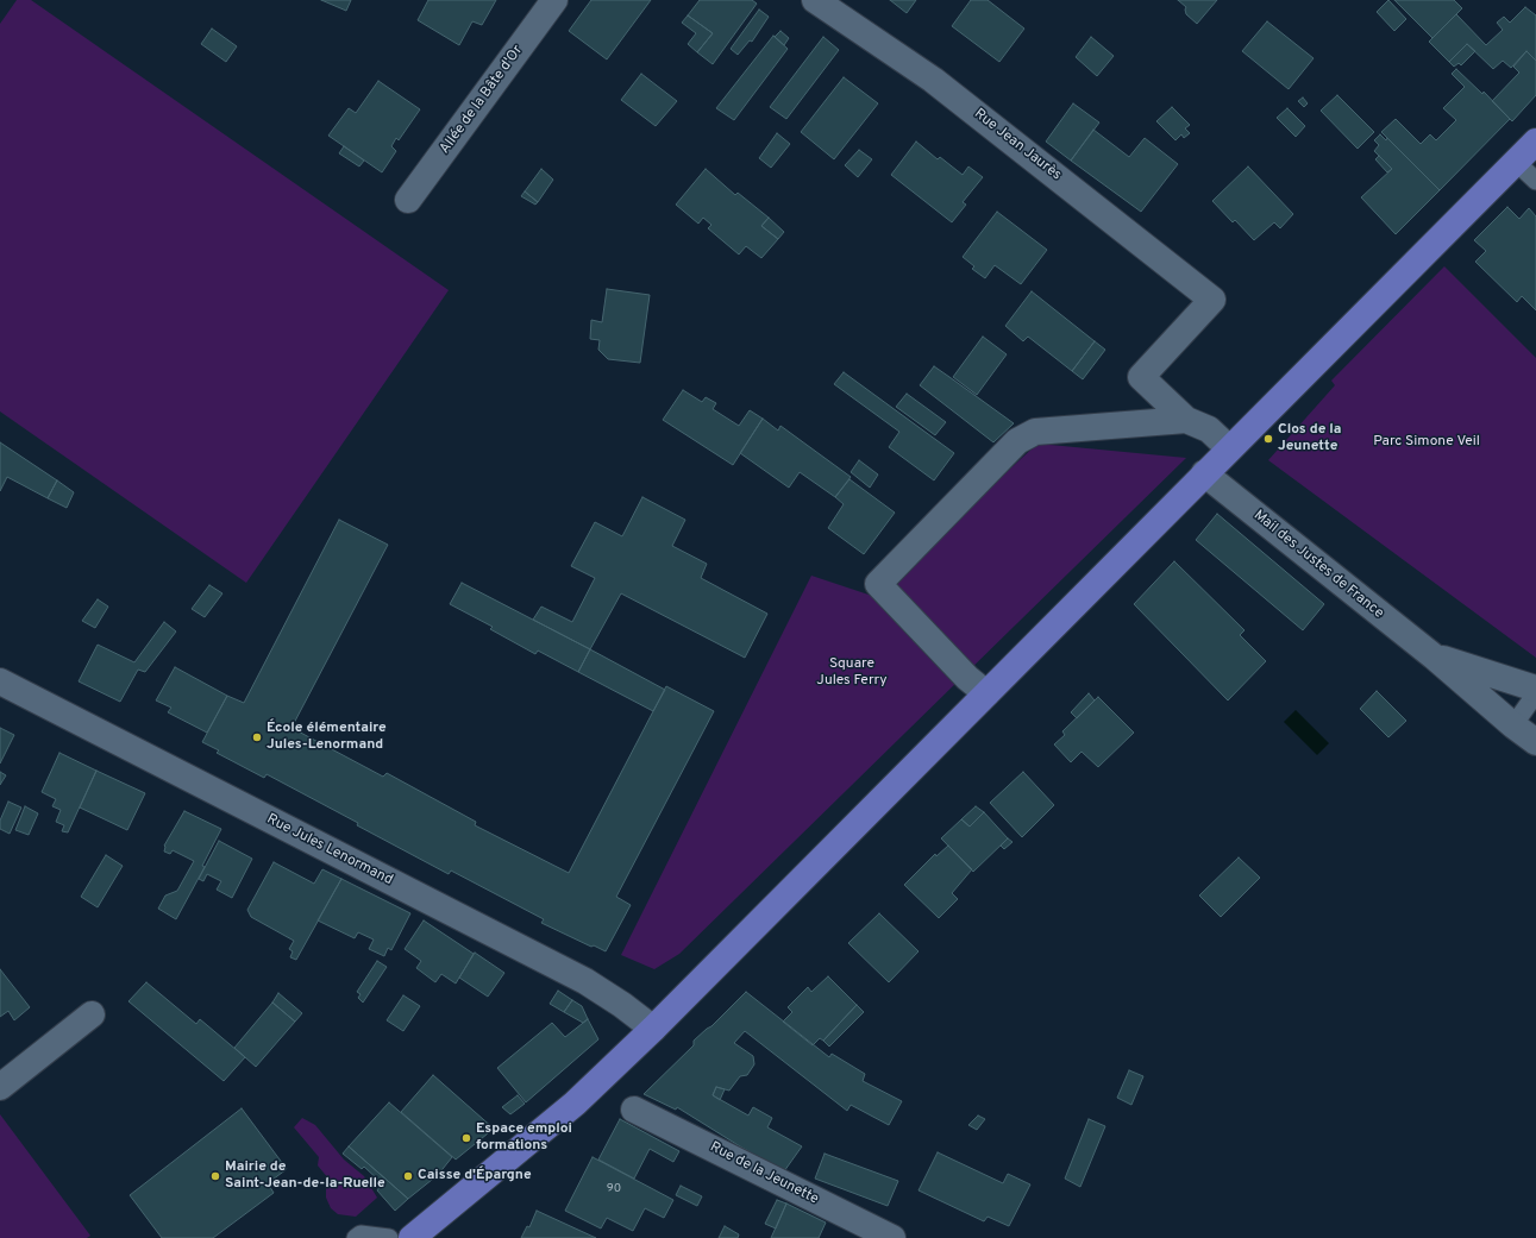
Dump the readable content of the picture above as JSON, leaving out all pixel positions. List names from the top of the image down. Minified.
{"streets":{"street":["Allée de la Bâte d'Or","Rue Jean Jaurès","Mail des Justes de France","Rue Jules Lenormand","Rue de la Jeunette"]},"parks":["Parc Simone Veil","Square Jules Ferry"],"places":["Clos de la Jeunette","École élémentaire Jules-Lenormand","Espace emploi formations","Mairie de Saint-Jean-de-la-Ruelle","Caisse d'Épargne"],"house_numbers":["90"]}
